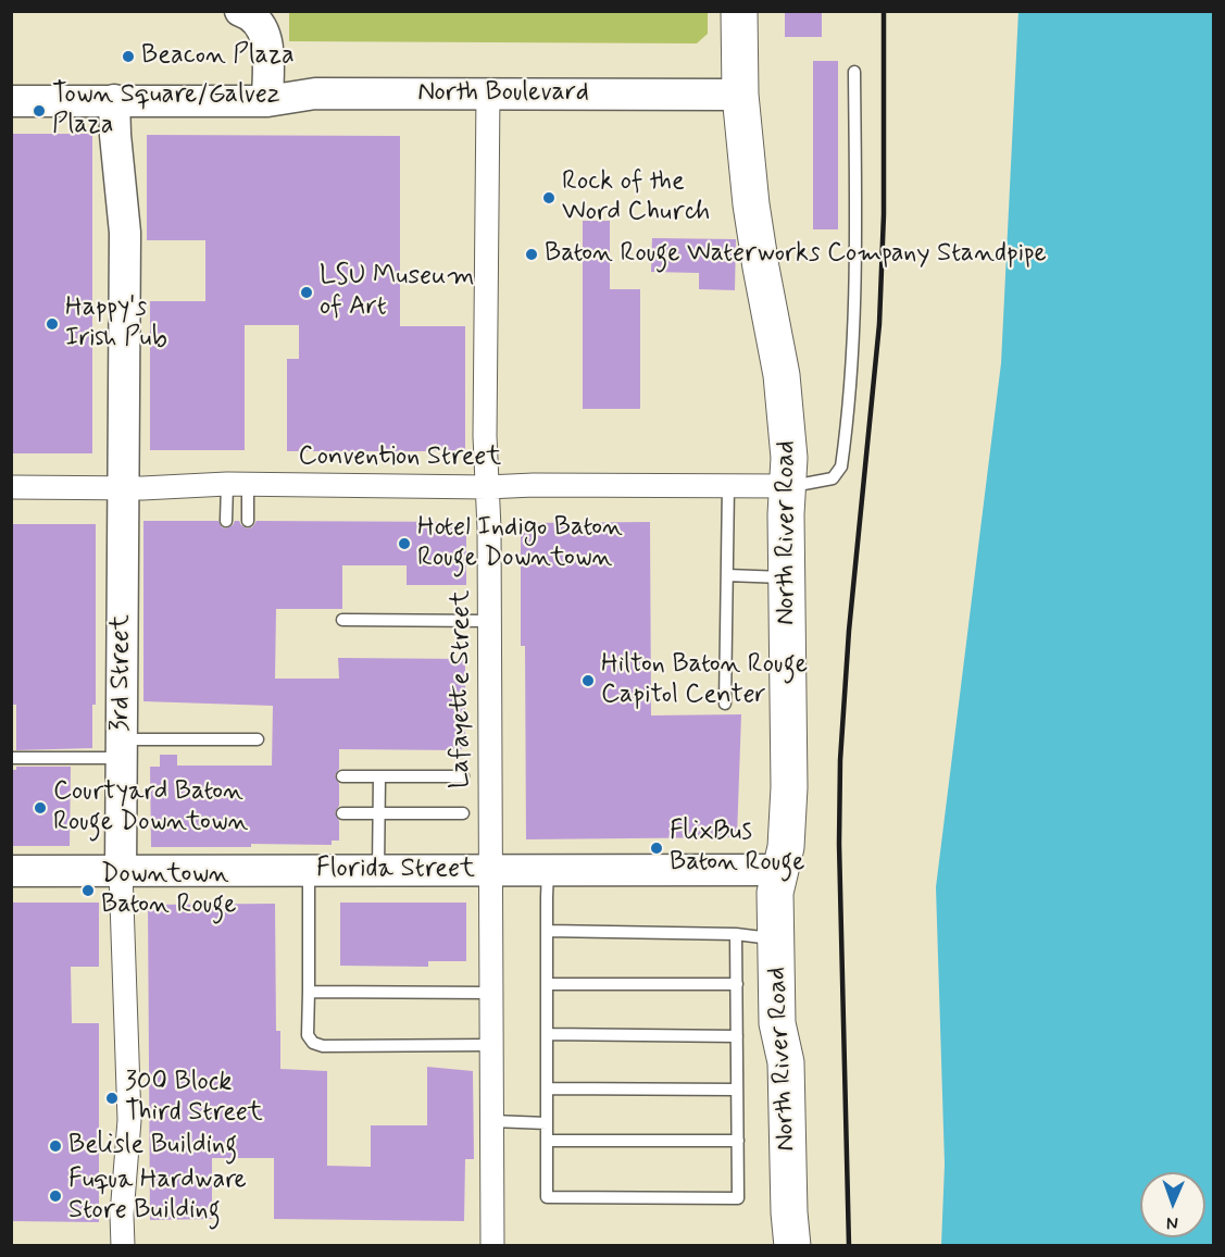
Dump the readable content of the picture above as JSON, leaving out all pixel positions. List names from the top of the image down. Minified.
{"streets":{"main road":["North River Road"],"street":["North Boulevard","Convention Street","3rd Street","Lafayette Street","Florida Street"]},"crossings":[["North Boulevard","North River Road"],["North Boulevard","3rd Street"],["North Boulevard","Lafayette Street"],["Convention Street","North River Road"],["Convention Street","3rd Street"],["Convention Street","Lafayette Street"],["North River Road","Florida Street"],["3rd Street","Florida Street"],["Lafayette Street","Florida Street"]],"places":["Beacon Plaza","Town Square/Galvez Plaza","Rock of the Word Church","Baton Rouge Waterworks Company Standpipe","LSU Museum of Art","Happy's Irish Pub","Hotel Indigo Baton Rouge Downtown","Hilton Baton Rouge Capitol Center","Courtyard Baton Rouge Downtown","FlixBus Baton Rouge","Downtown Baton Rouge","300 Block Third Street","Belisle Building","Fuqua Hardware Store Building"],"north":"bottom"}
